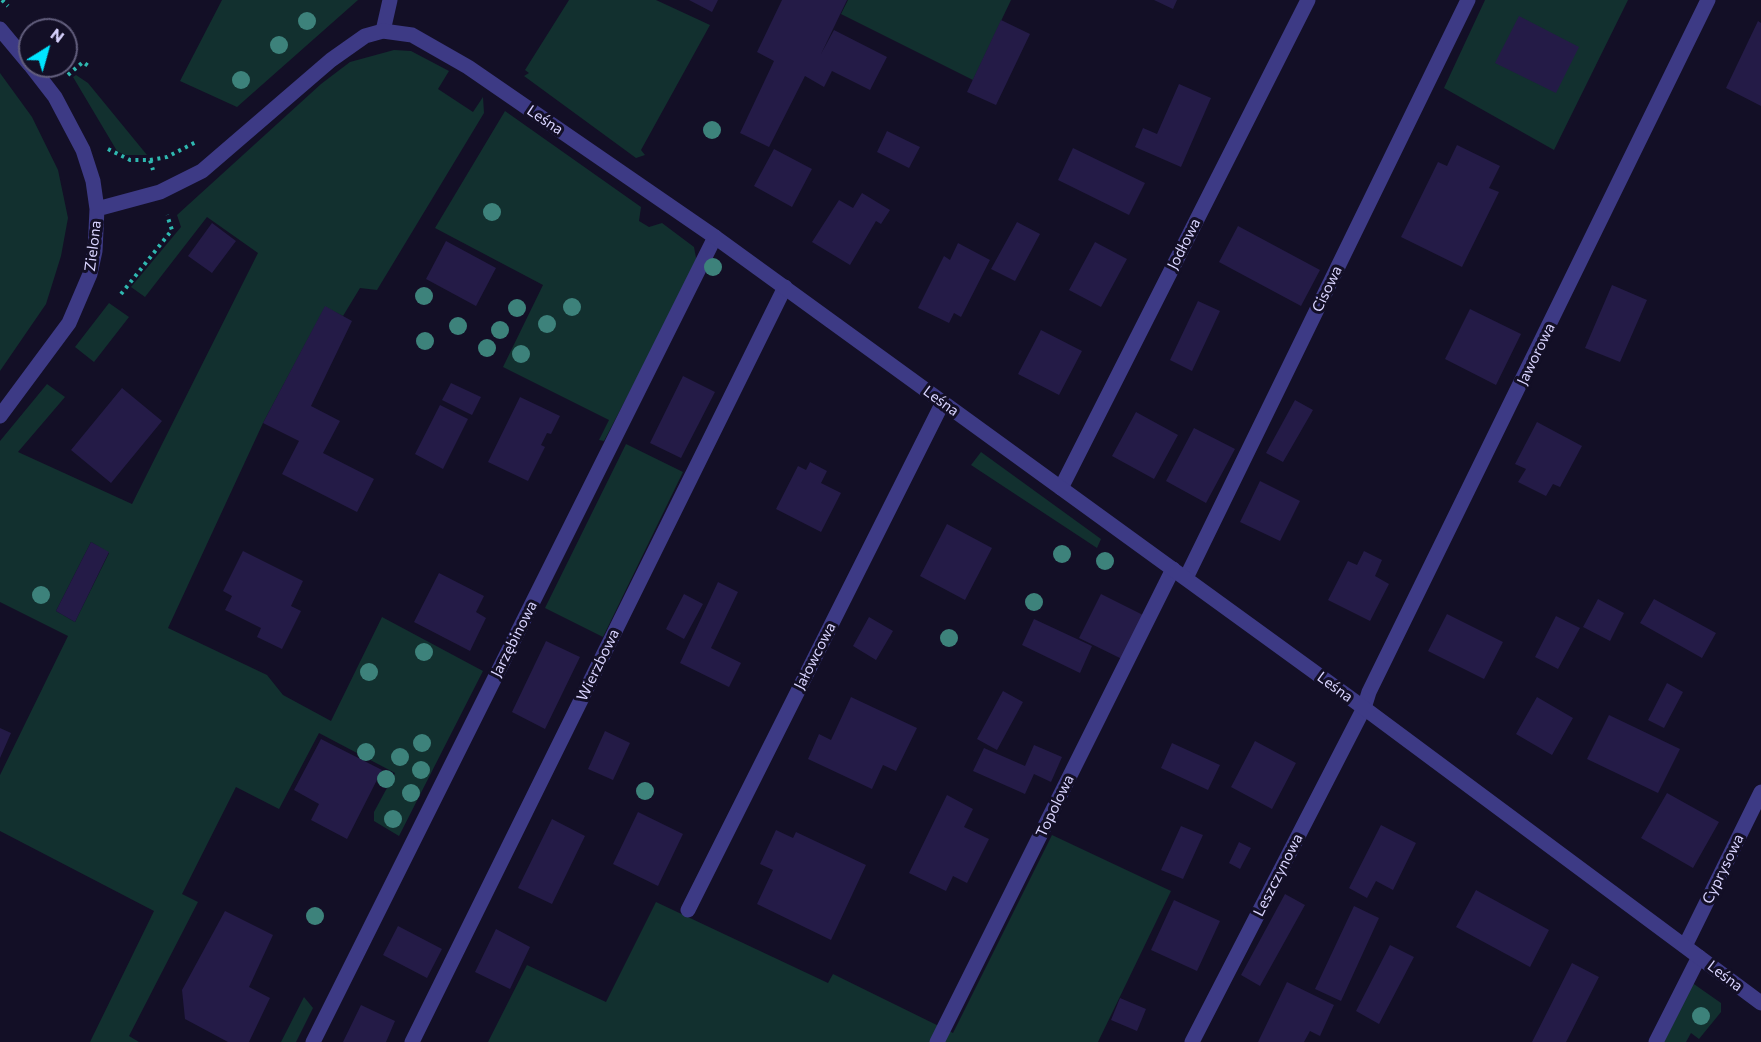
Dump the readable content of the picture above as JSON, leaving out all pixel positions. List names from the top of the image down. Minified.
{"streets":{"street":["Leśna","Jodłowa","Zielona","Cisowa","Jaworowa","Jarzębinowa","Jałowcowa","Wierzbowa","Topolowa","Cyprysowa","Leszczynowa"]},"crossings":[["Leśna","Jodłowa"],["Leśna","Cisowa"],["Leśna","Jaworowa"],["Leśna","Jarzębinowa"],["Leśna","Jałowcowa"],["Leśna","Wierzbowa"],["Leśna","Topolowa"],["Leśna","Cyprysowa"],["Leśna","Leszczynowa"],["Jaworowa","Leszczynowa"]],"north":"top right"}
